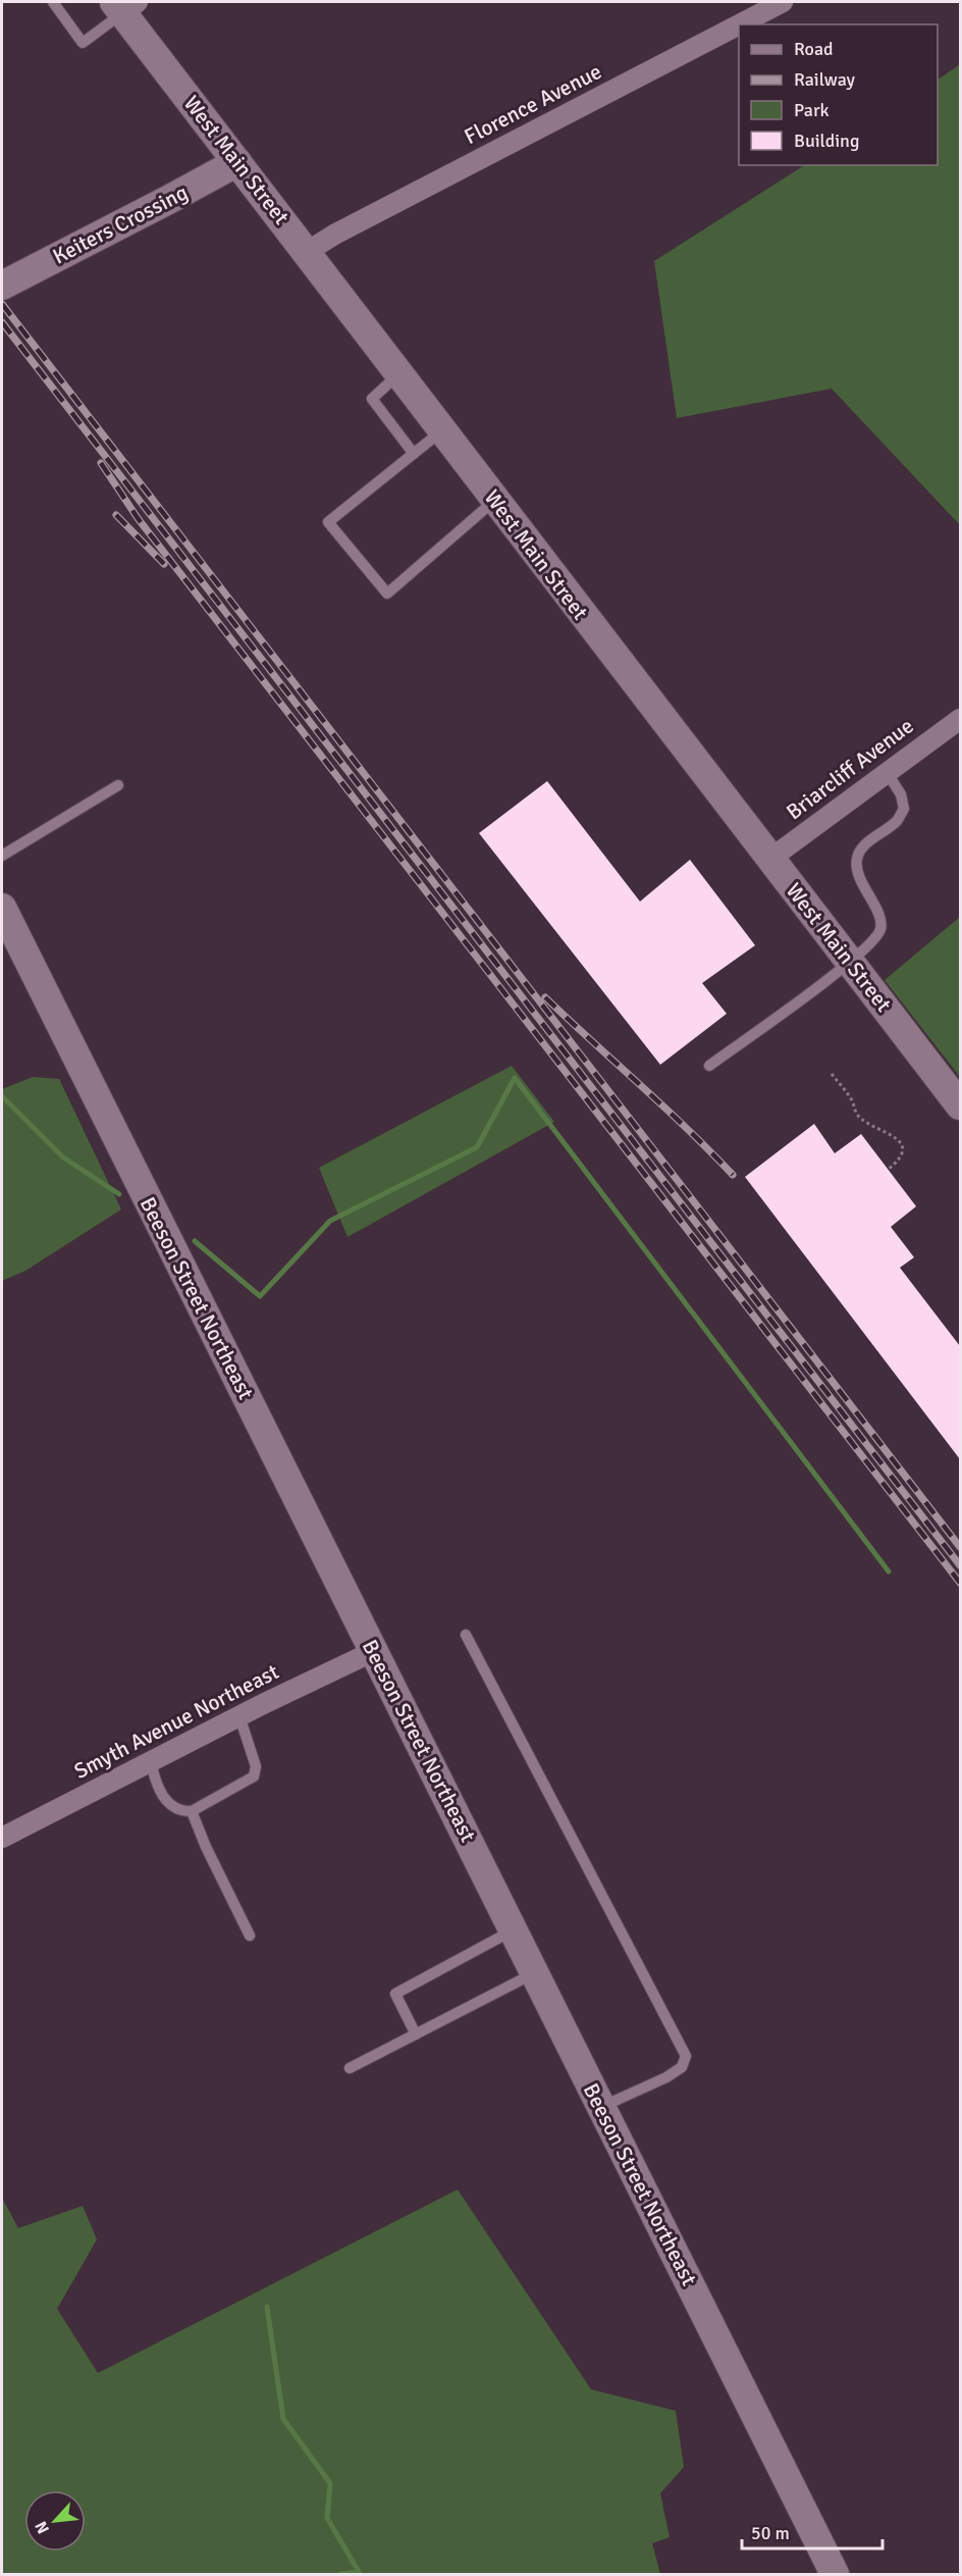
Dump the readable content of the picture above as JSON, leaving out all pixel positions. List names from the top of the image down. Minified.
{"streets":{"street":["Florence Avenue","West Main Street","Keiters Crossing","Briarcliff Avenue","Beeson Street Northeast","Smyth Avenue Northeast"]},"crossings":[["Florence Avenue","West Main Street"],["West Main Street","Keiters Crossing"],["West Main Street","Briarcliff Avenue"],["Beeson Street Northeast","Smyth Avenue Northeast"]],"legend":["Road","Railway","Park","Building"],"scale_bar":"50 m","north":"bottom left"}
